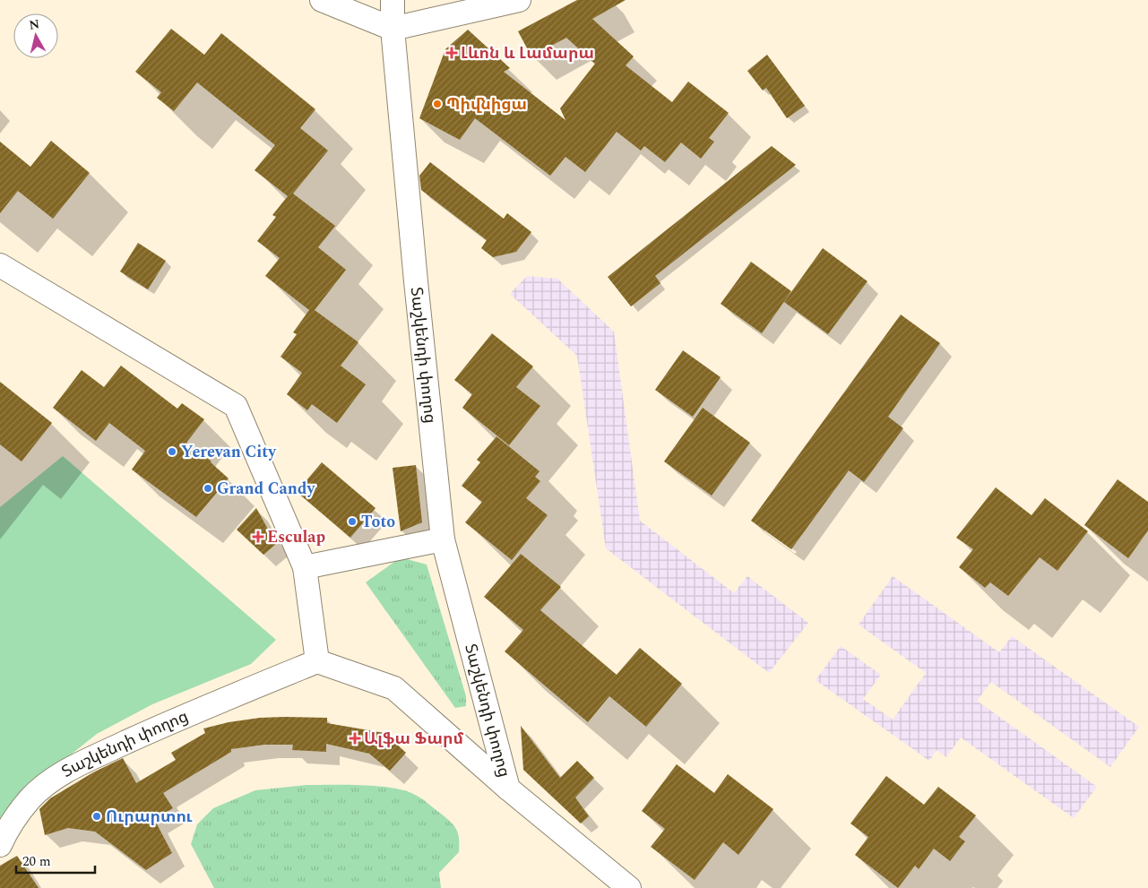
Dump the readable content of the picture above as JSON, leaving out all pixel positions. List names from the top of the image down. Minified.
{"streets":{"street":["Տաշկենդի փողոց"]},"places":{"health":["Լևոն և Լամարա","Esculap","Ալֆա Ֆարմ"],"other":["Պիվնիցա","Yerevan City","Grand Candy","Toto","Ուրարտու"]},"scale_bar":"20 m","north":"top"}
